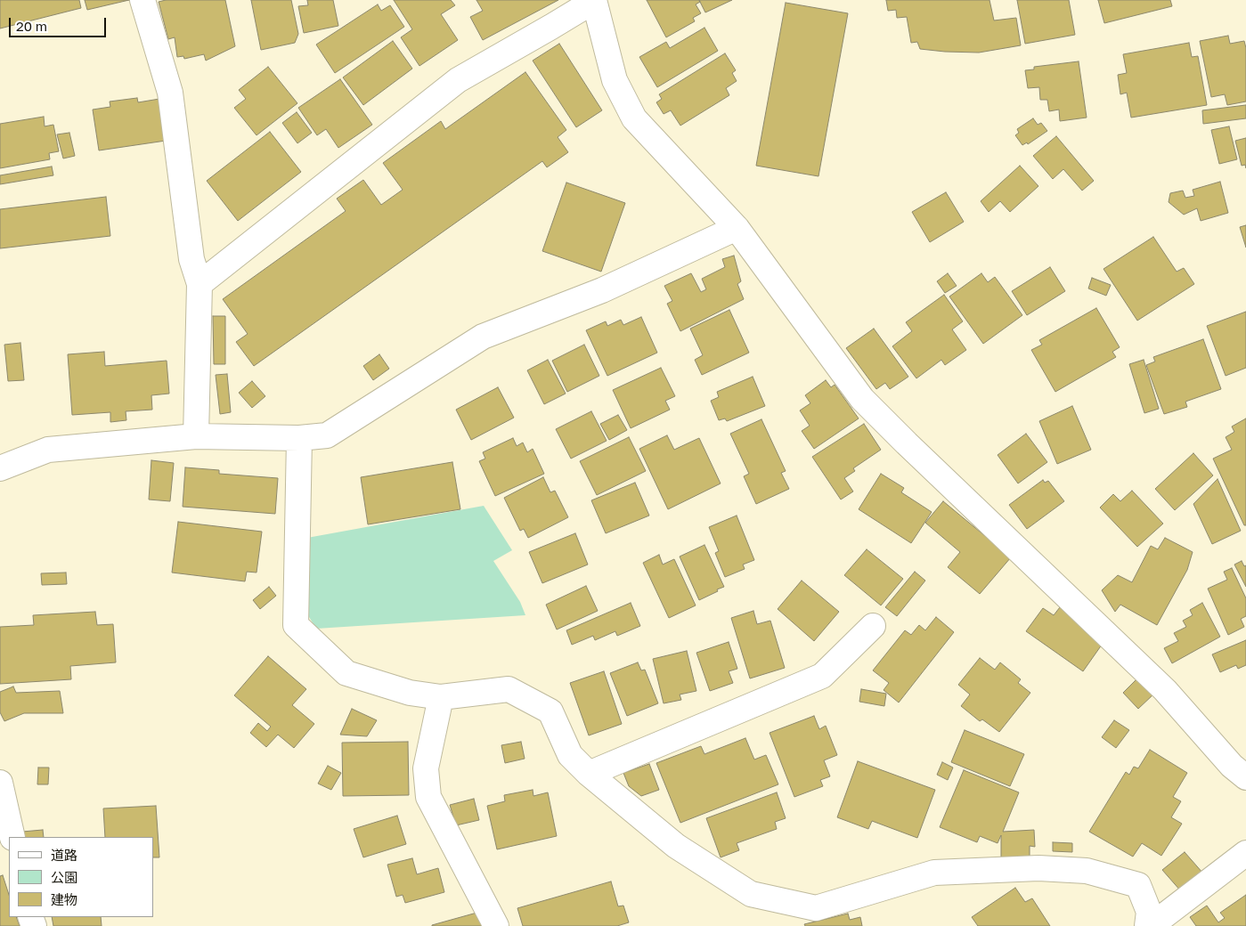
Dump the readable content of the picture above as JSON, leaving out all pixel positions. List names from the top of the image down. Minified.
{"legend":["道路","公園","建物"],"scale_bar":"20 m"}
